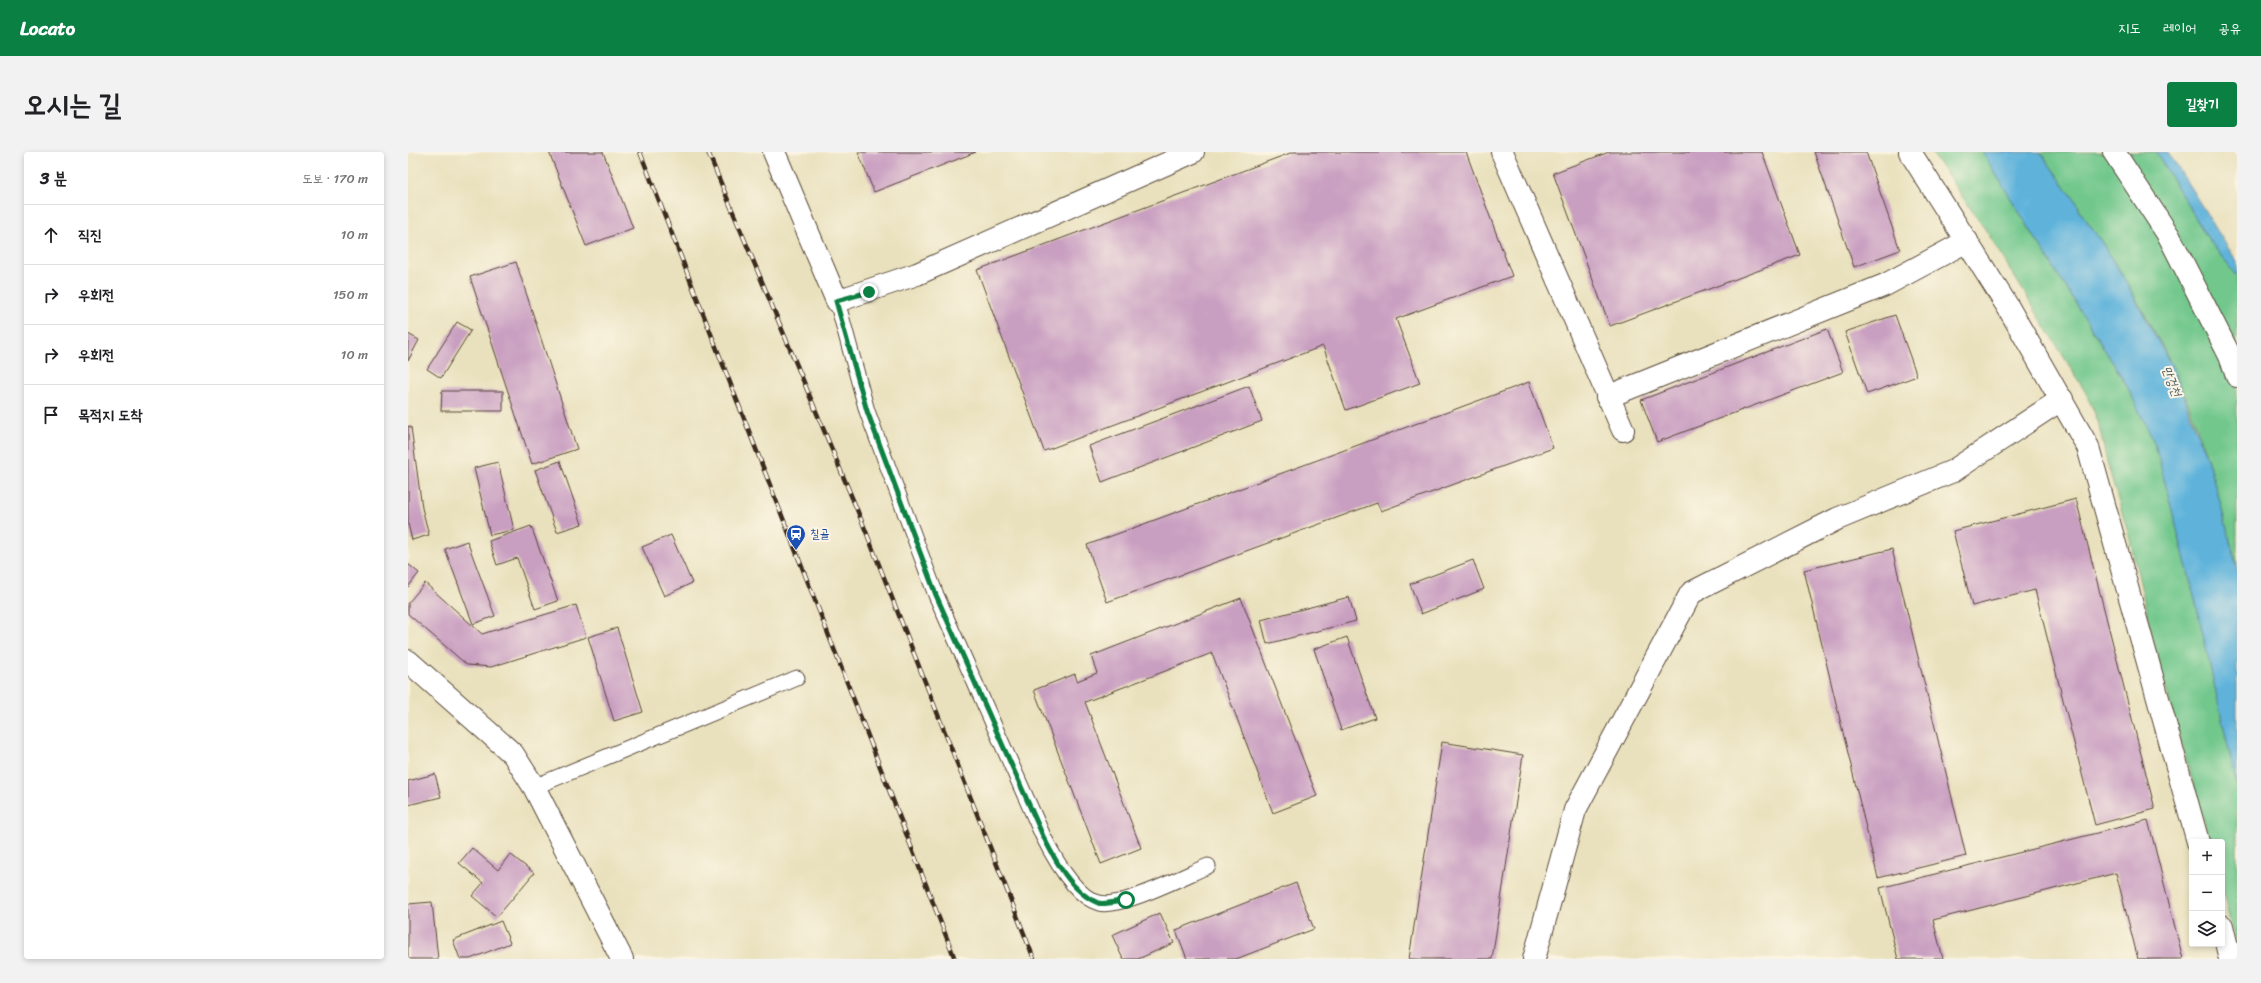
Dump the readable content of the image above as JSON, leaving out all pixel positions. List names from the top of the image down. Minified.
{"water":["만겅천"],"places":{"station":["칠골"]},"page":{"header":"Locato","nav":["지도","레이어","공유"],"title":"오시는 길","buttons":"길찾기","heading":["3 분","도보 · 170 m"],"list":[["직진","10 m"],["우회전","150 m"],["우회전","10 m"],"목적지 도착"],"map_buttons":["+","−"]}}
